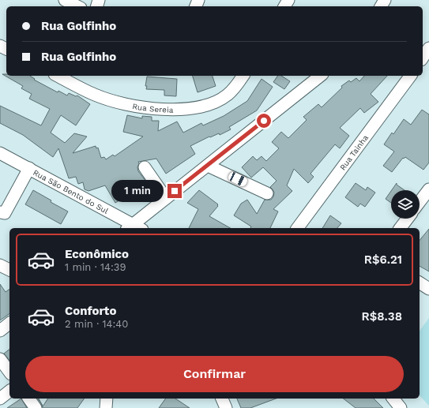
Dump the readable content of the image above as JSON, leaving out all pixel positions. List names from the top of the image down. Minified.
{"streets":{"street":["Rua Sereia","Rua Tainha","Rua São Bento do Sul"]},"page":{"banner":["Rua Golfinho","Rua Golfinho"],"bubble":"1 min","list":[{"name":"Econômico","note":"1 min · 14:39","value":"R$6.21"},{"name":"Conforto","note":"2 min · 14:40","value":"R$8.38"}],"buttons":"Confirmar"}}
